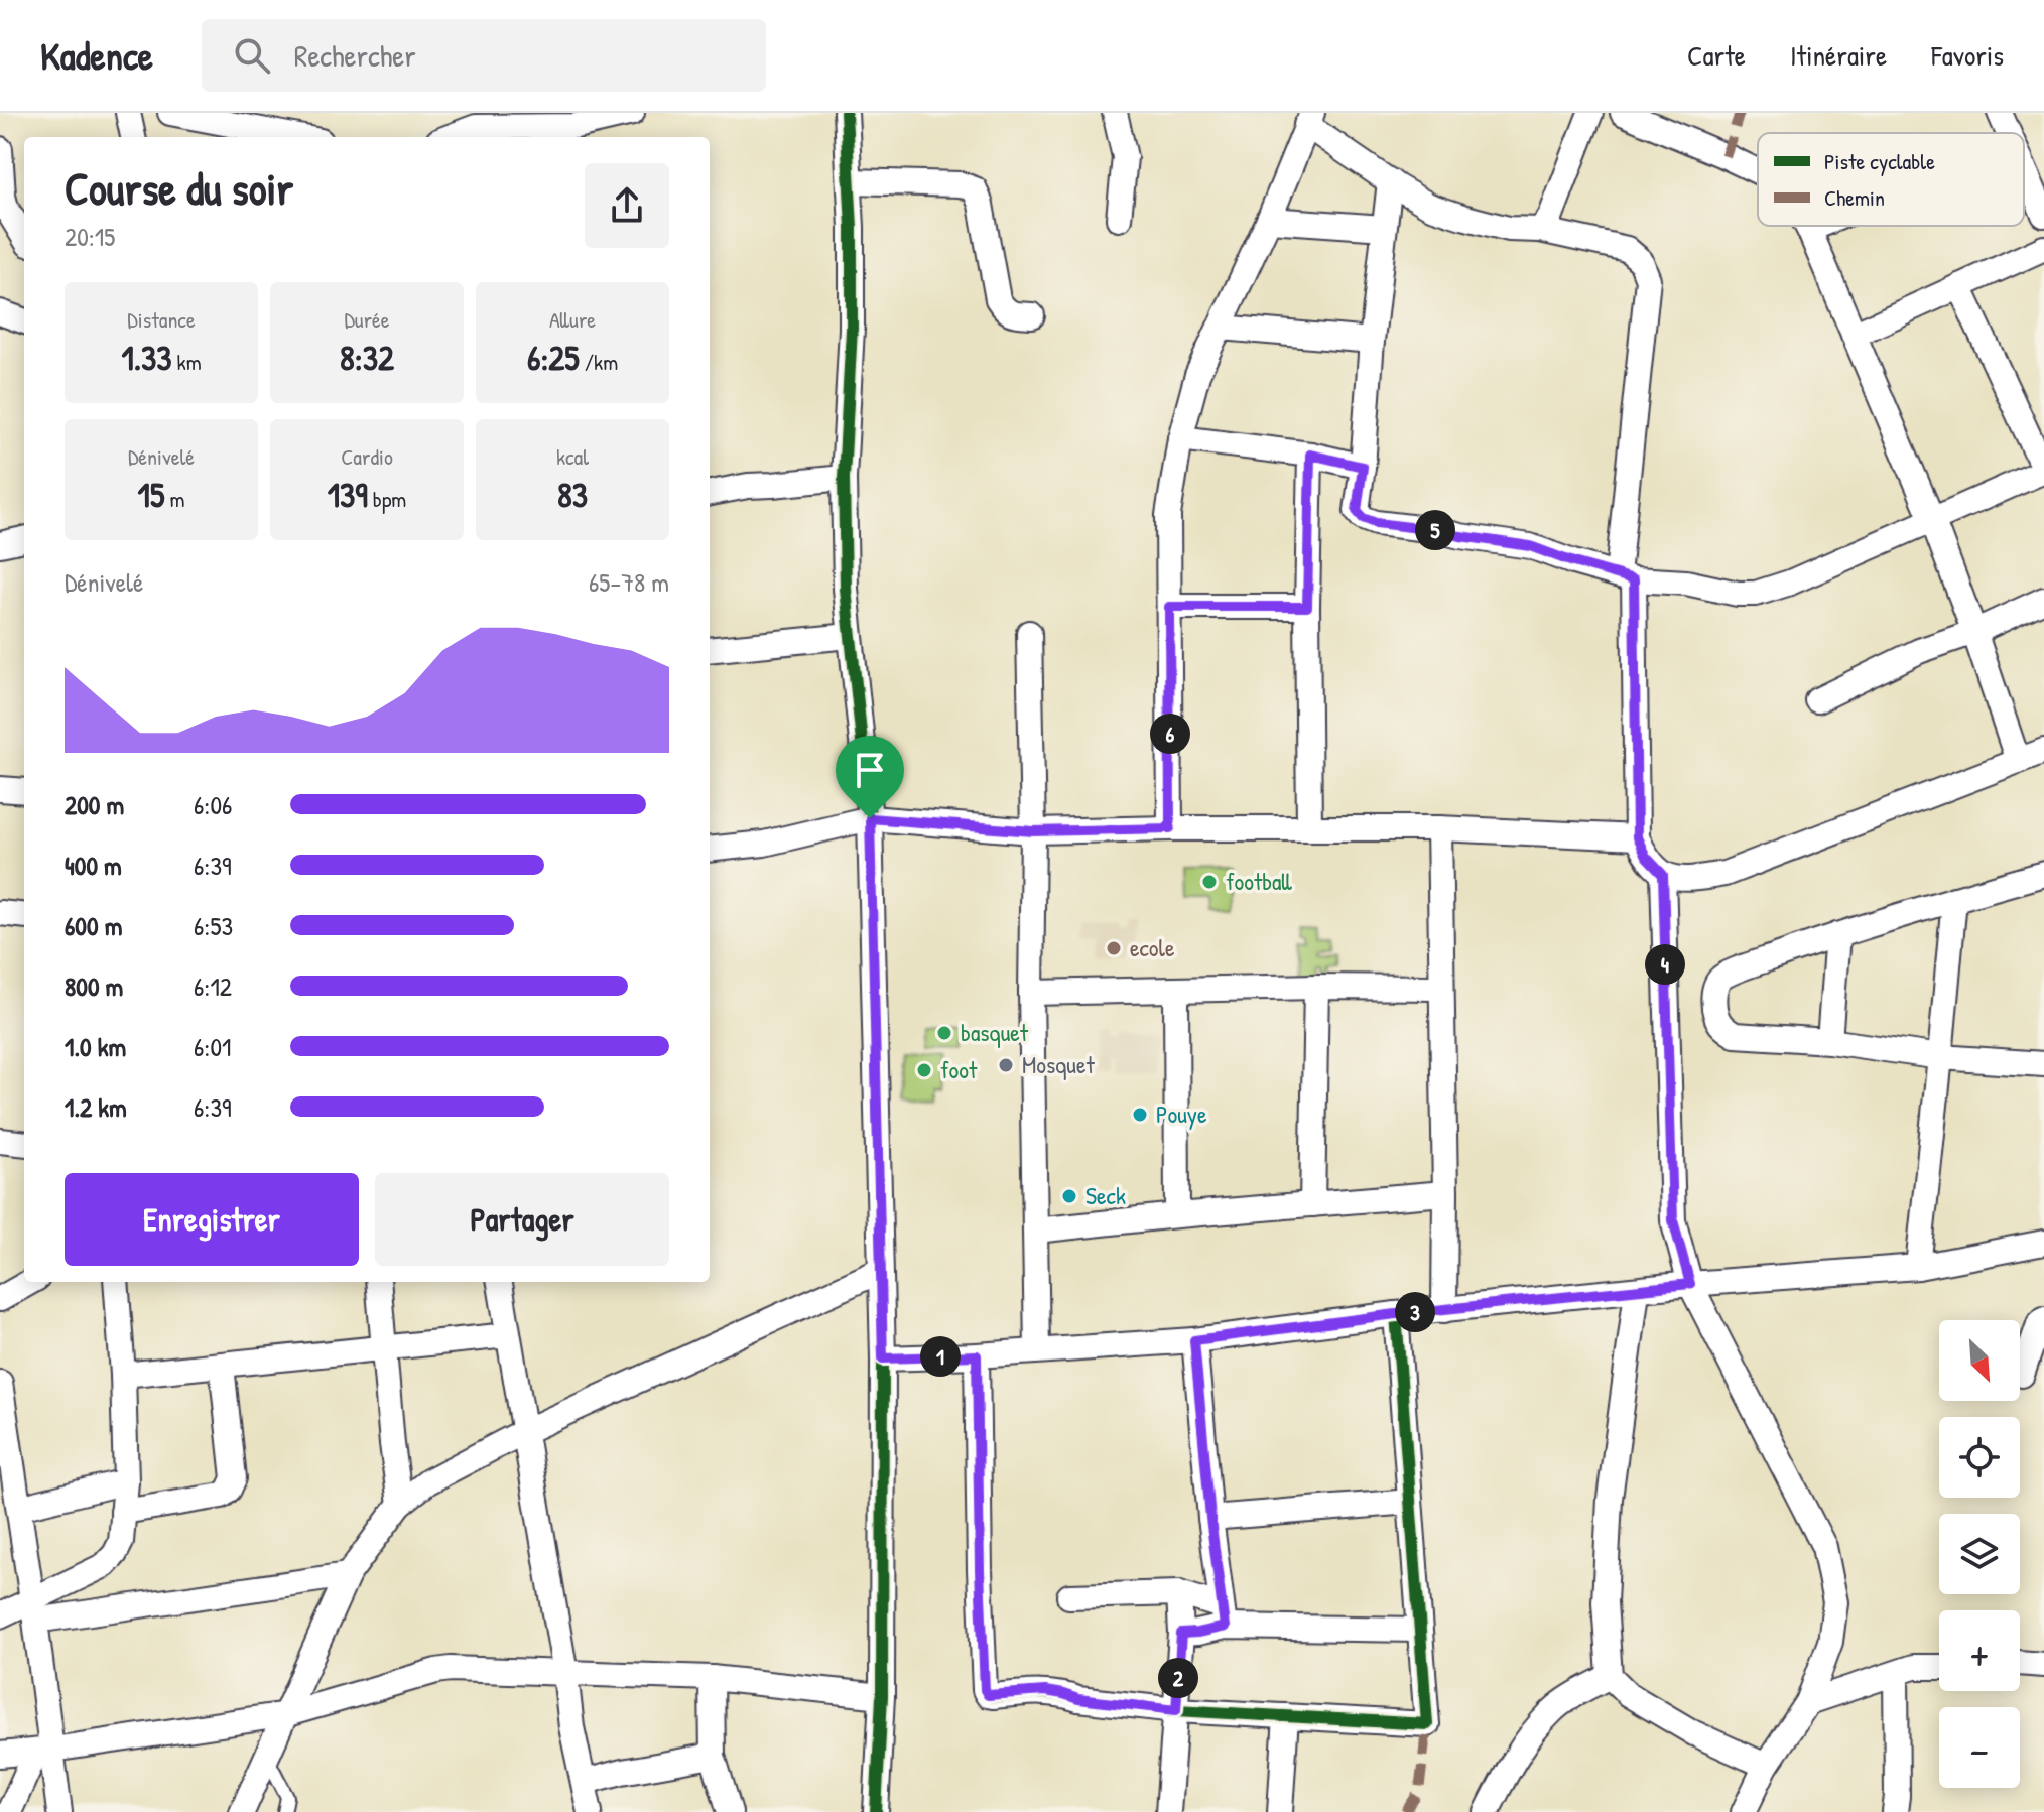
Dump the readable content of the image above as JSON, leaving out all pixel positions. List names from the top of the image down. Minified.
{"places":["football","ecole","basquet","Mosquet","foot","Pouye","Seck"],"legend":["Piste cyclable","Chemin"],"north":"bottom right","page":{"header":"Kadence","search":"Rechercher","nav":["Carte","Itinéraire","Favoris"],"heading":["Course du soir","20:15"],"stats":[["Distance","1.33 km"],["Durée","8:32"],["Allure","6:25 /km"],["Dénivelé","15 m"],["Cardio","139 bpm"],["kcal","83"]],"pins":["5","6","4","3","1","2"],"chart":["Dénivelé","65–78 m"],"list":[{"name":"200 m","note":"6:06"},{"name":"400 m","note":"6:39"},{"name":"600 m","note":"6:53"},{"name":"800 m","note":"6:12"},{"name":"1.0 km","note":"6:01"},{"name":"1.2 km","note":"6:39"}],"buttons":["Enregistrer","Partager"],"map_buttons":["+","−"]}}
